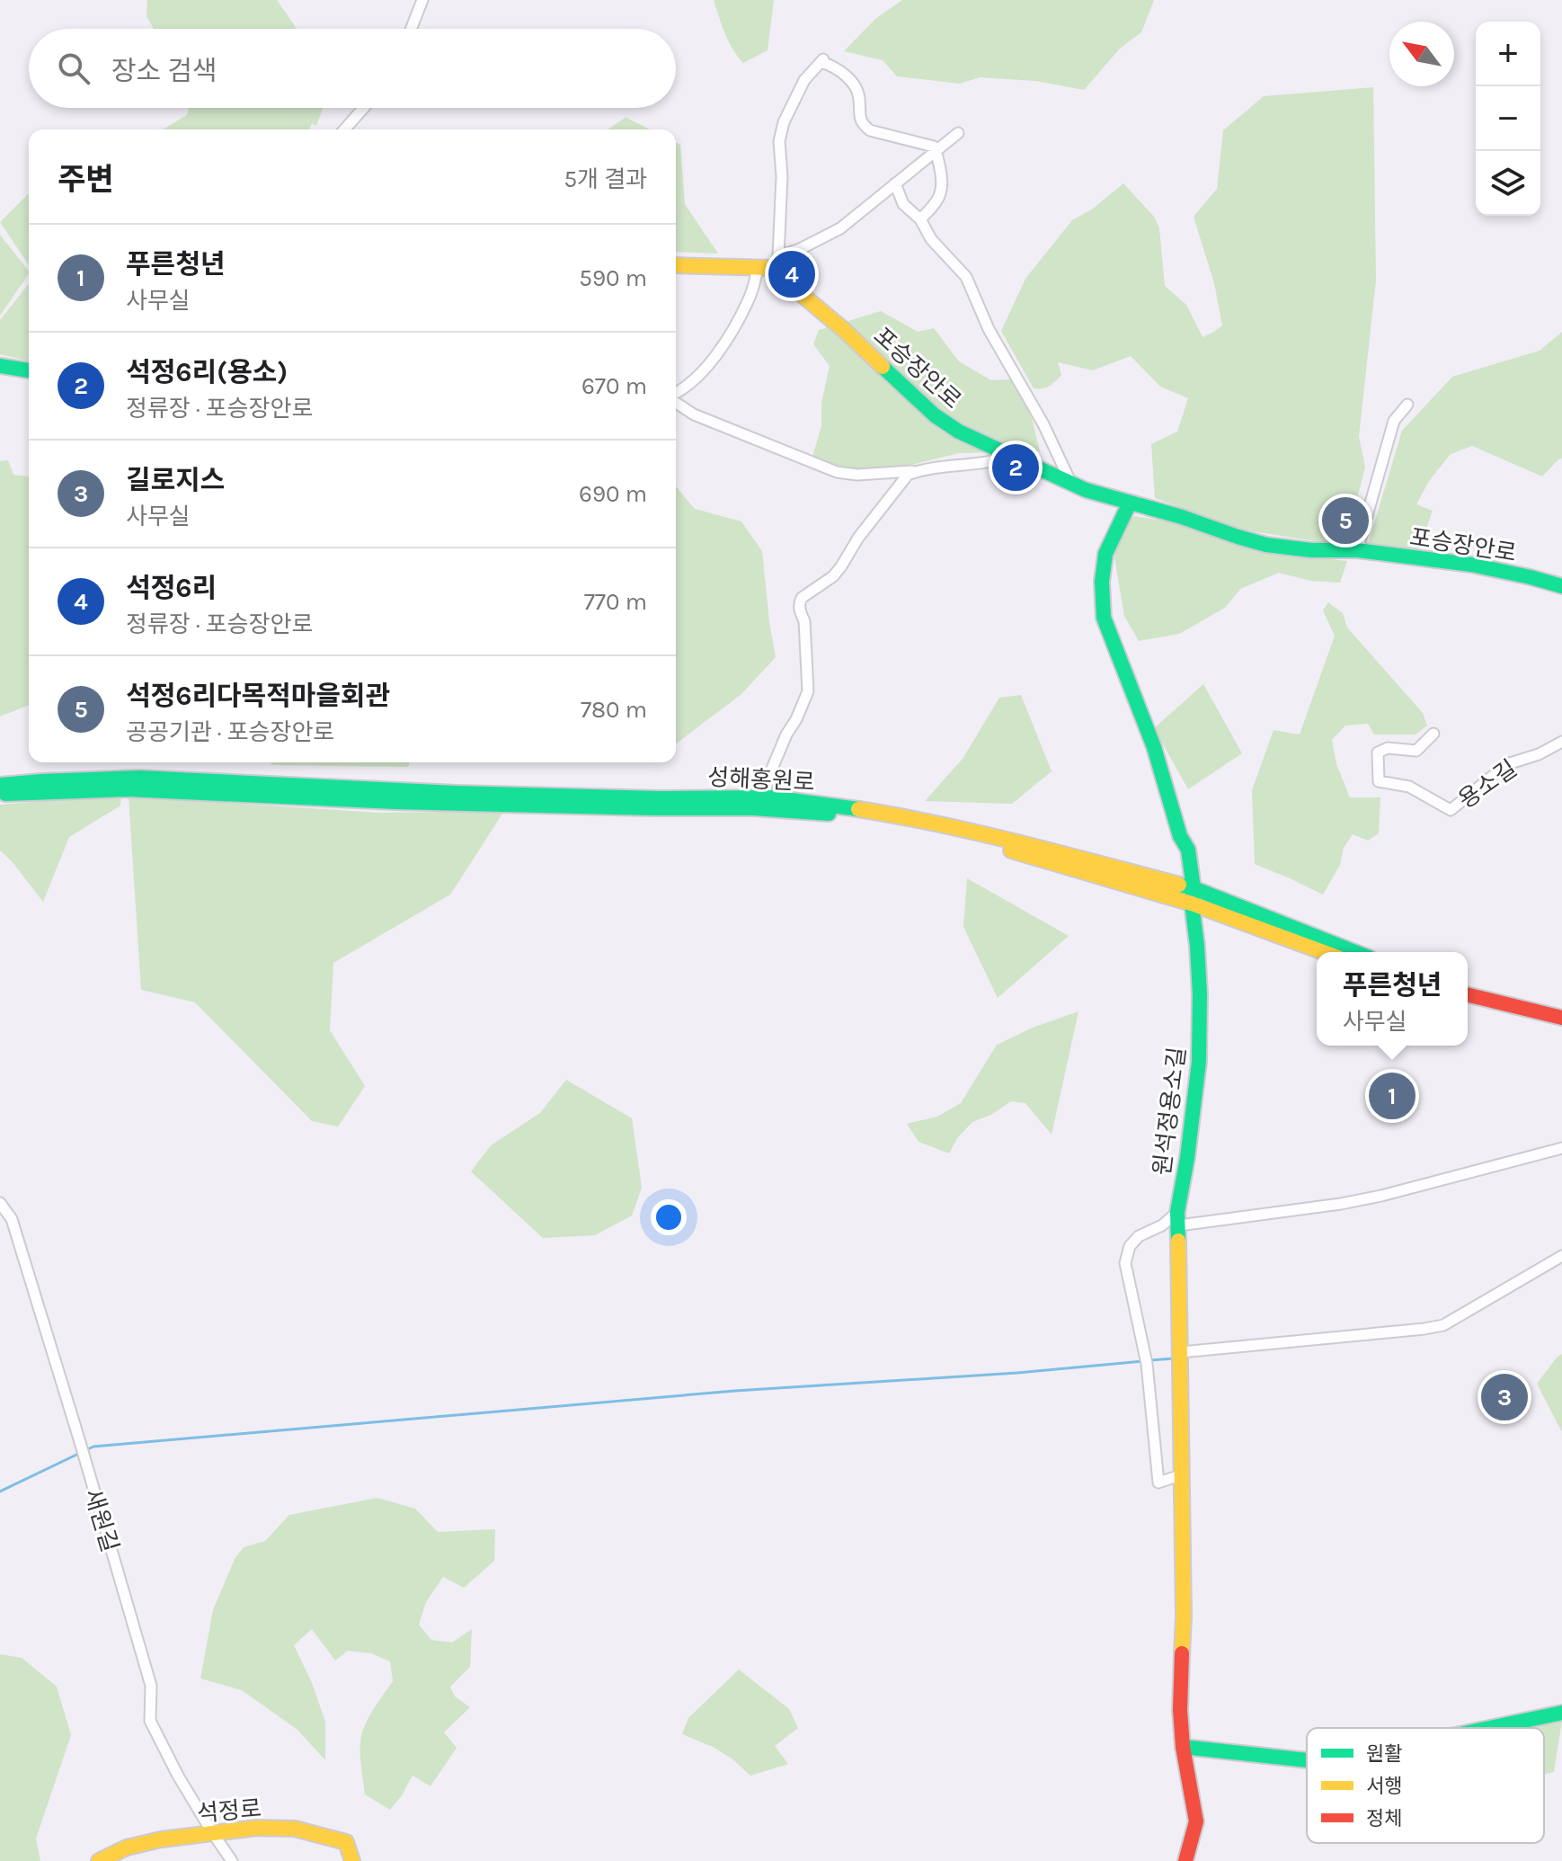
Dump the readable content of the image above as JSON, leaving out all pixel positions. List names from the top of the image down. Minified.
{"streets":{"street":["포승장안로","성해홍원로","용소길","원석정용소길","새원길","석정로"]},"crossings":[["포승장안로","원석정용소길"],["성해홍원로","원석정용소길"],["새원길","석정로"]],"legend":["원활","서행","정체"],"north":"top left","page":{"map_buttons":["+","−"],"search":"장소 검색","heading":["주변","5개 결과"],"list":[{"mark":"1","name":"푸른청년","note":"사무실","value":"590 m"},{"mark":"2","name":"석정6리(용소)","note":"정류장 · 포승장안로","value":"670 m"},{"mark":"3","name":"길로지스","note":"사무실","value":"690 m"},{"mark":"4","name":"석정6리","note":"정류장 · 포승장안로","value":"770 m"},{"mark":"5","name":"석정6리다목적마을회관","note":"공공기관 · 포승장안로","value":"780 m"}],"pins":["4","2","5","1","3"],"popup":["푸른청년","사무실"]}}
